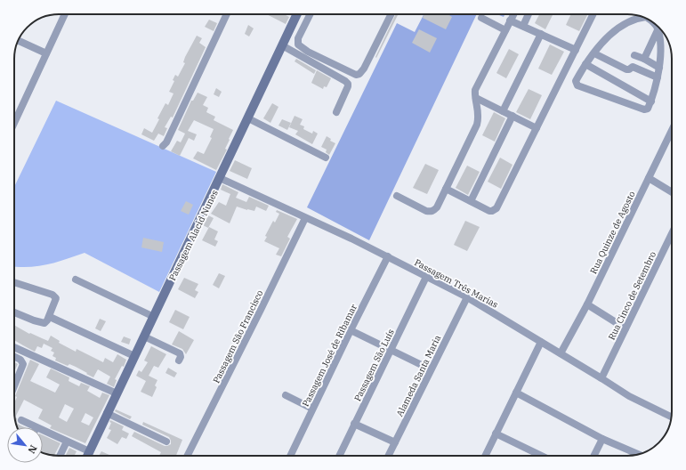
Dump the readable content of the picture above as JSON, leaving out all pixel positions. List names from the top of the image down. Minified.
{"streets":{"main road":["Passagem Alacid Nunes"],"street":["Rua Quinze de Agosto","Passagem Três Marias","Rua Cinco de Setembro","Passagem São Francisco","Passagem José de Ribamar","Passagem São Luís","Alameda Santa Maria"]},"crossings":[["Rua Quinze de Agosto","Passagem Três Marias"],["Passagem Alacid Nunes","Passagem Três Marias"],["Passagem Três Marias","Rua Cinco de Setembro"],["Passagem Três Marias","Passagem São Francisco"],["Passagem Três Marias","Passagem José de Ribamar"],["Passagem Três Marias","Passagem São Luís"],["Passagem Três Marias","Alameda Santa Maria"]],"north":"bottom right"}
